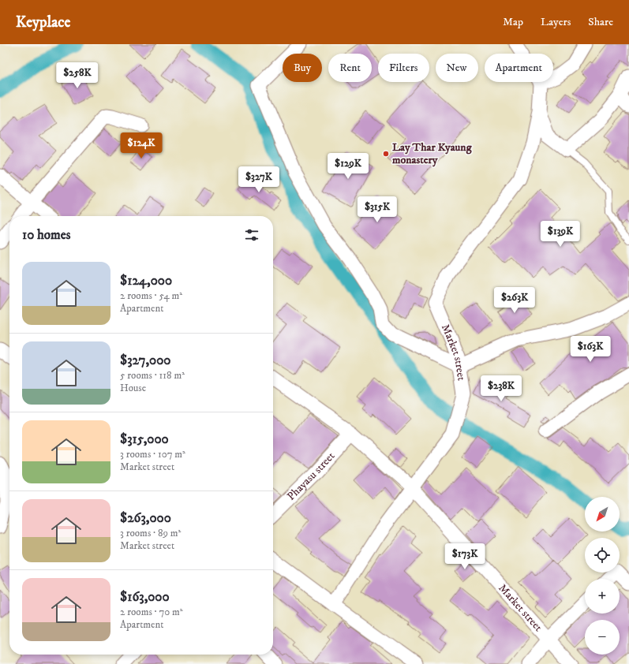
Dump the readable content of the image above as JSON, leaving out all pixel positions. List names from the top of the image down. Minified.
{"streets":{"street":["Market street","Phayasu street"]},"places":["Lay Thar Kyaung monastery"],"north":"bottom left","page":{"header":"Keyplace","nav":["Map","Layers","Share"],"chip":["Buy","Rent","Filters","New","Apartment"],"price":["$258K","$124K","$129K","$327K","$315K","$139K","$263K","$163K","$238K","$173K"],"heading":"10 homes","list":[{"name":"$124,000","note":"2 rooms · 54 m² · Apartment"},{"name":"$327,000","note":"5 rooms · 118 m² · House"},{"name":"$315,000","note":"3 rooms · 107 m² · Market street"},{"name":"$263,000","note":"3 rooms · 89 m² · Market street"},{"name":"$163,000","note":"2 rooms · 70 m² · Apartment"}],"map_buttons":["+","−"]}}
